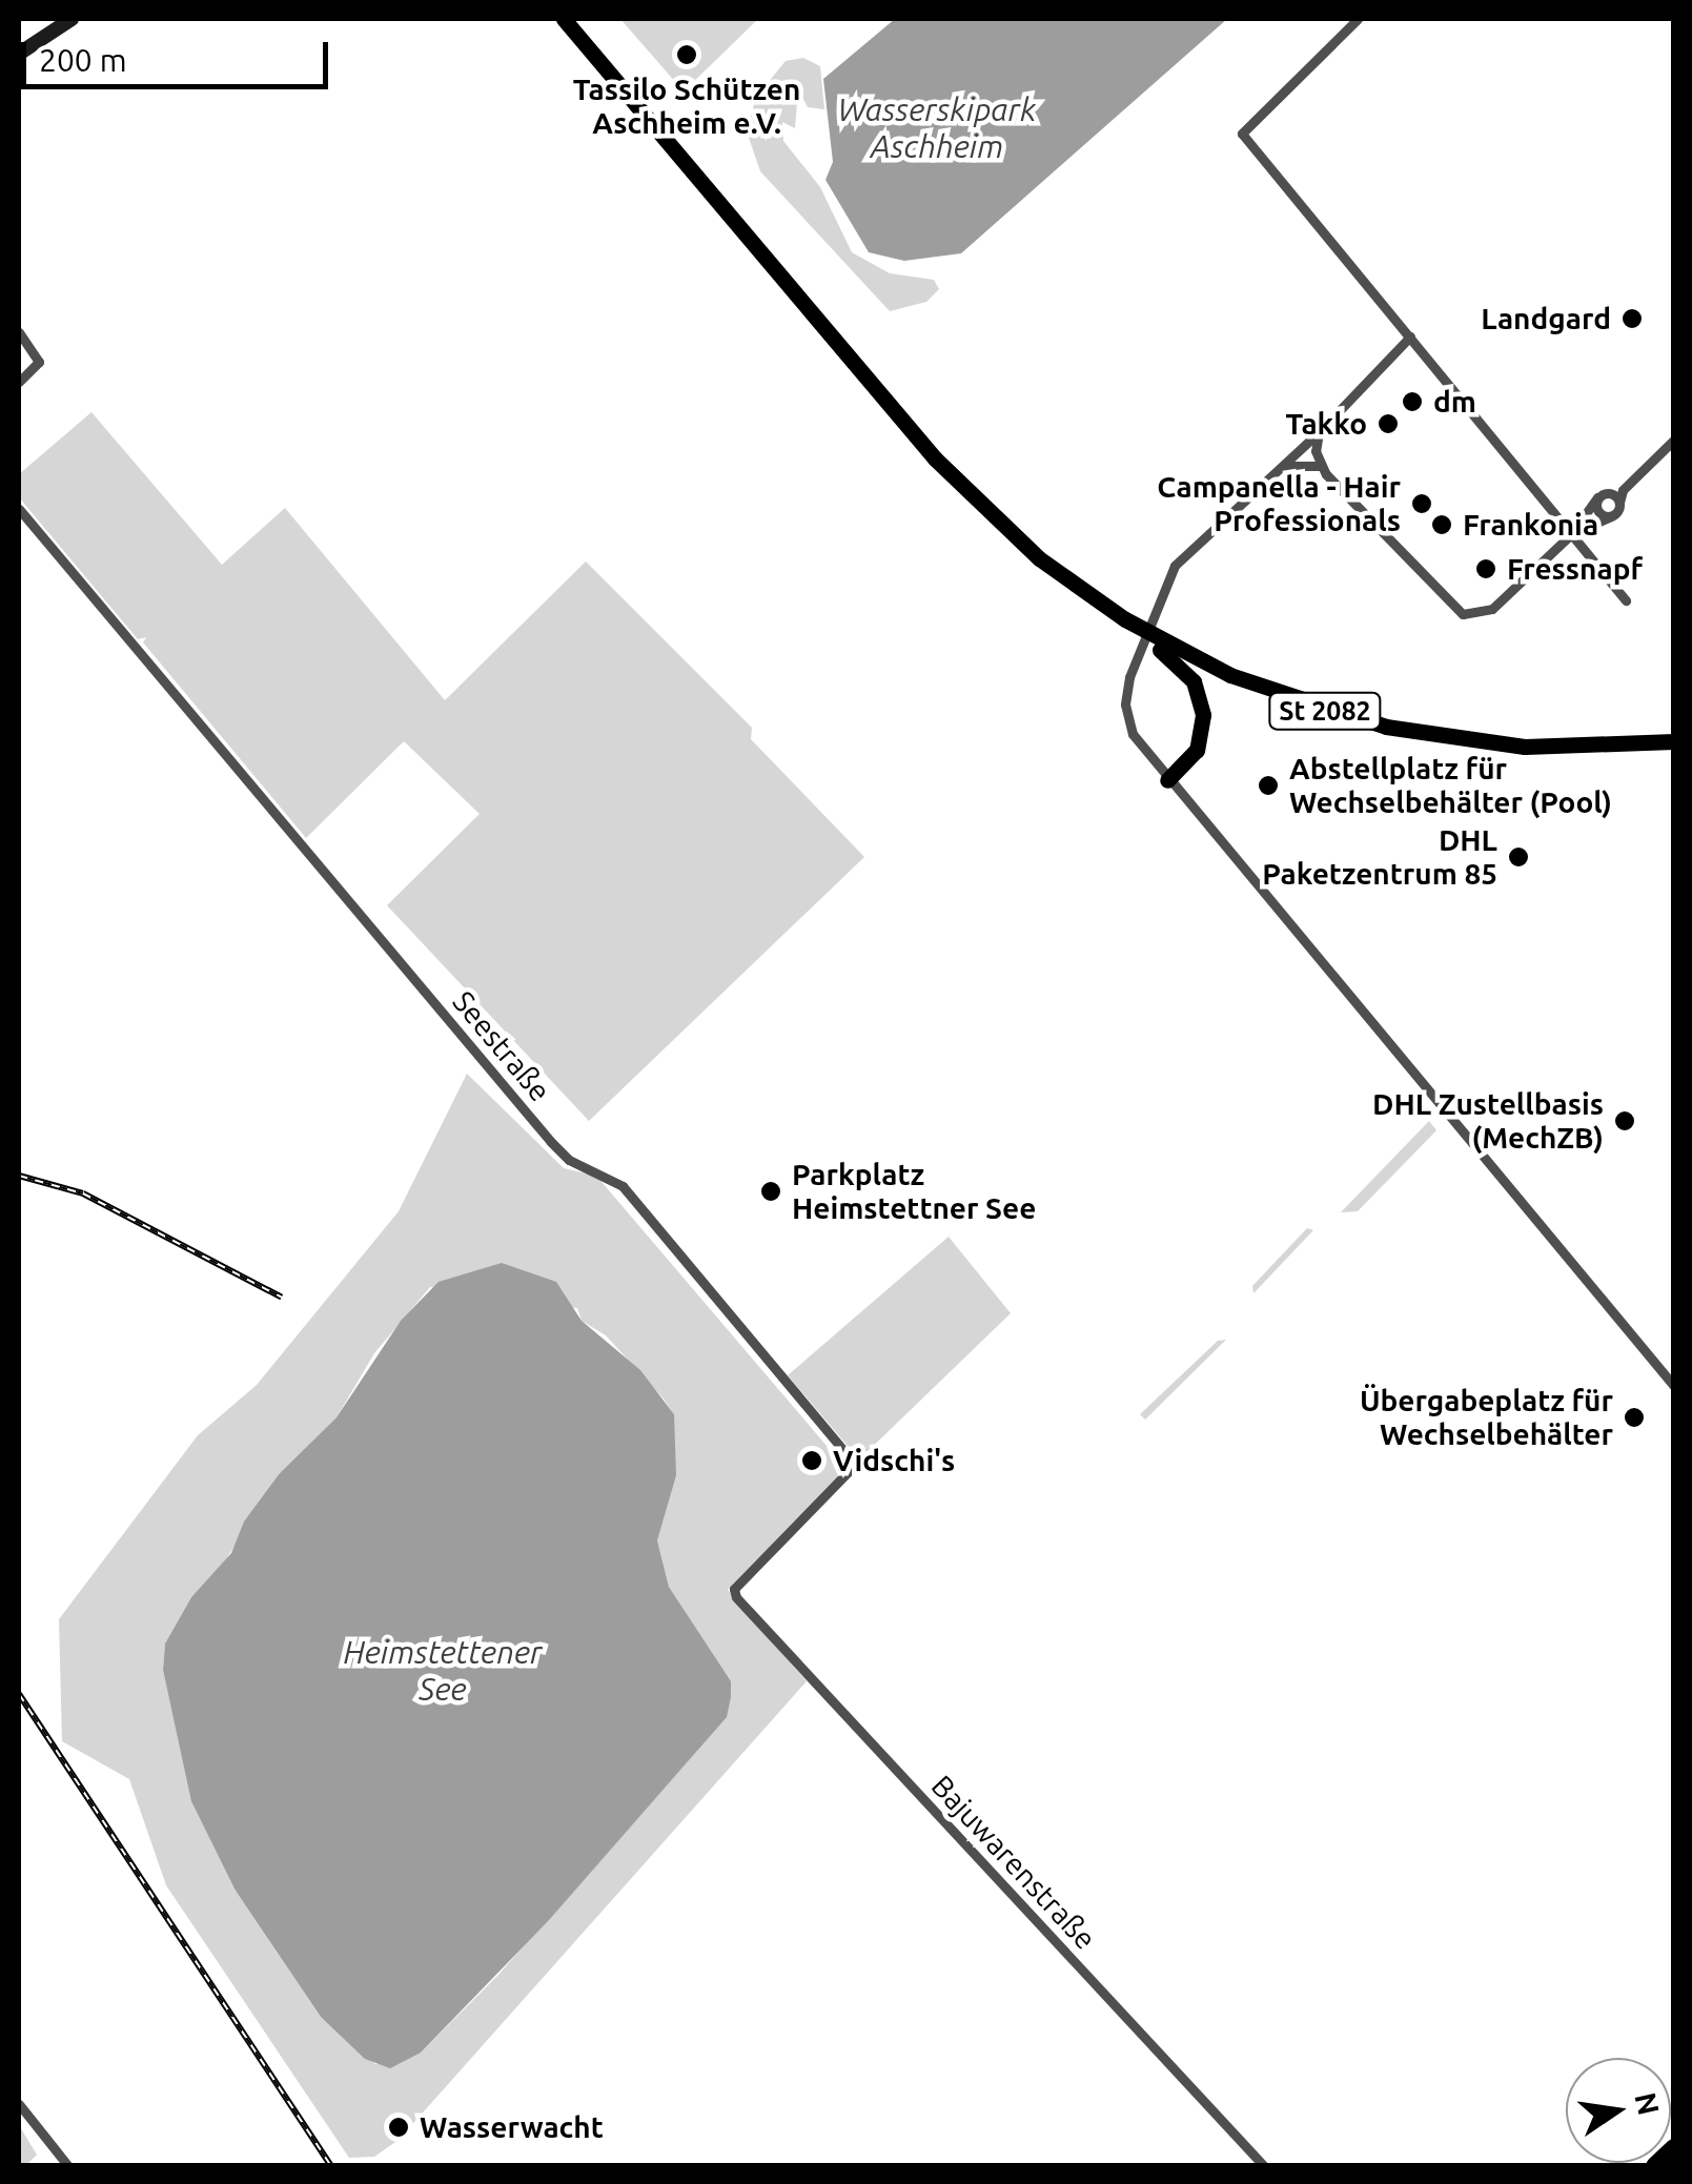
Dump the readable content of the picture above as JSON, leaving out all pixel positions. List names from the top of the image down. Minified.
{"streets":{"main road":["St 2082"],"street":["Seestraße","Bajuwarenstraße"]},"crossings":[["Seestraße","Bajuwarenstraße"]],"water":["Wasserskipark Aschheim","Heimstettener See"],"places":["Tassilo Schützen Aschheim e.V.","Landgard","dm","Takko","Campanella - Hair Professionals","Frankonia","Fressnapf","Abstellplatz für Wechselbehälter (Pool)","DHL Paketzentrum 85","DHL Zustellbasis (MechZB)","Parkplatz Heimstettner See","Übergabeplatz für Wechselbehälter","Vidschi's","Wasserwacht"],"scale_bar":"200 m","north":"right"}
